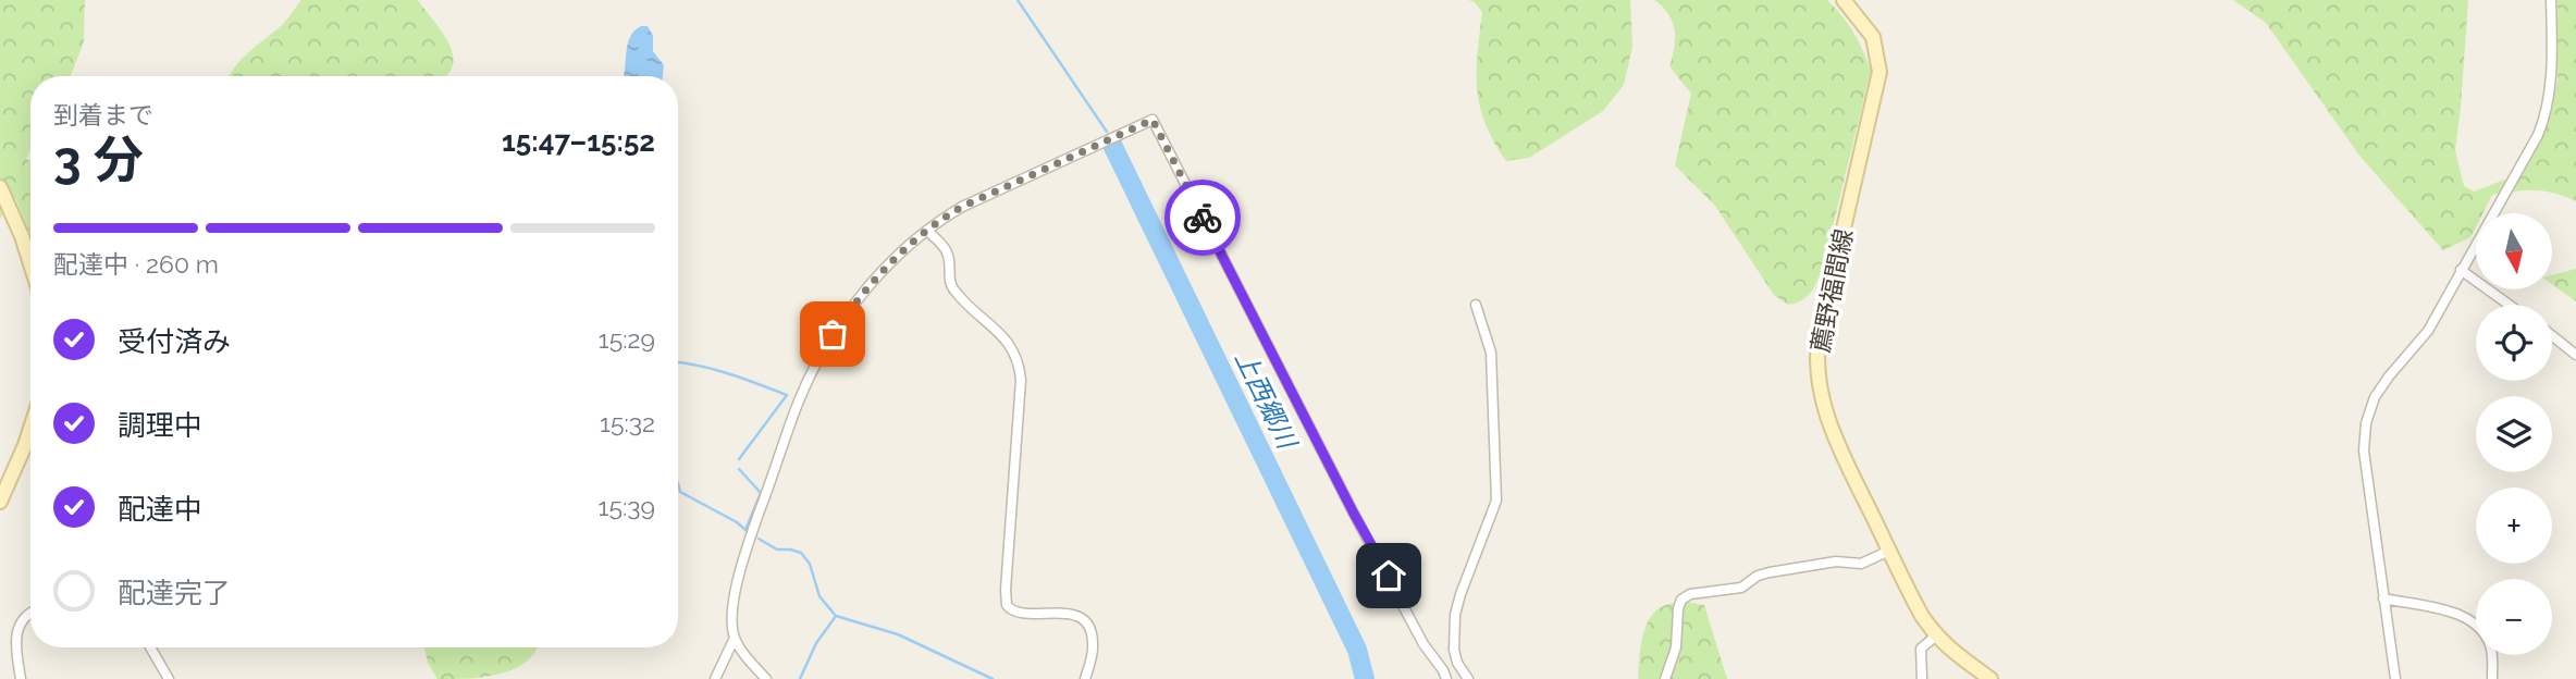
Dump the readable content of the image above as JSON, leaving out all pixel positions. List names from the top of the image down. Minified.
{"streets":{"main road":["薦野福間線"]},"water":["上西郷川"],"north":"bottom","page":{"heading":["3 分","到着まで","15:47–15:52"],"bar":"配達中 · 260 m","map_buttons":["+","−"],"list":[["受付済み","15:29"],["調理中","15:32"],["配達中","15:39"],"配達完了"]}}
